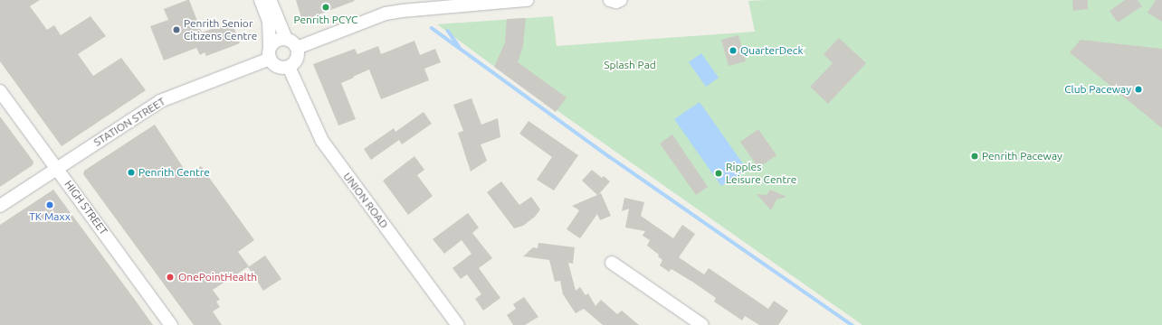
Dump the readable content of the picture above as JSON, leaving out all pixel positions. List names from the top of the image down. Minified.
{"streets":{"street":["STATION STREET","UNION ROAD","HIGH STREET"]},"crossings":[["STATION STREET","UNION ROAD"],["STATION STREET","HIGH STREET"]],"parks":["Splash Pad"],"places":["Penrith PCYC","Penrith Senior Citizens Centre","QuarterDeck","Club Paceway","Penrith Paceway","Penrith Centre","Ripples Leisure Centre","TK Maxx","OnePointHealth"]}
